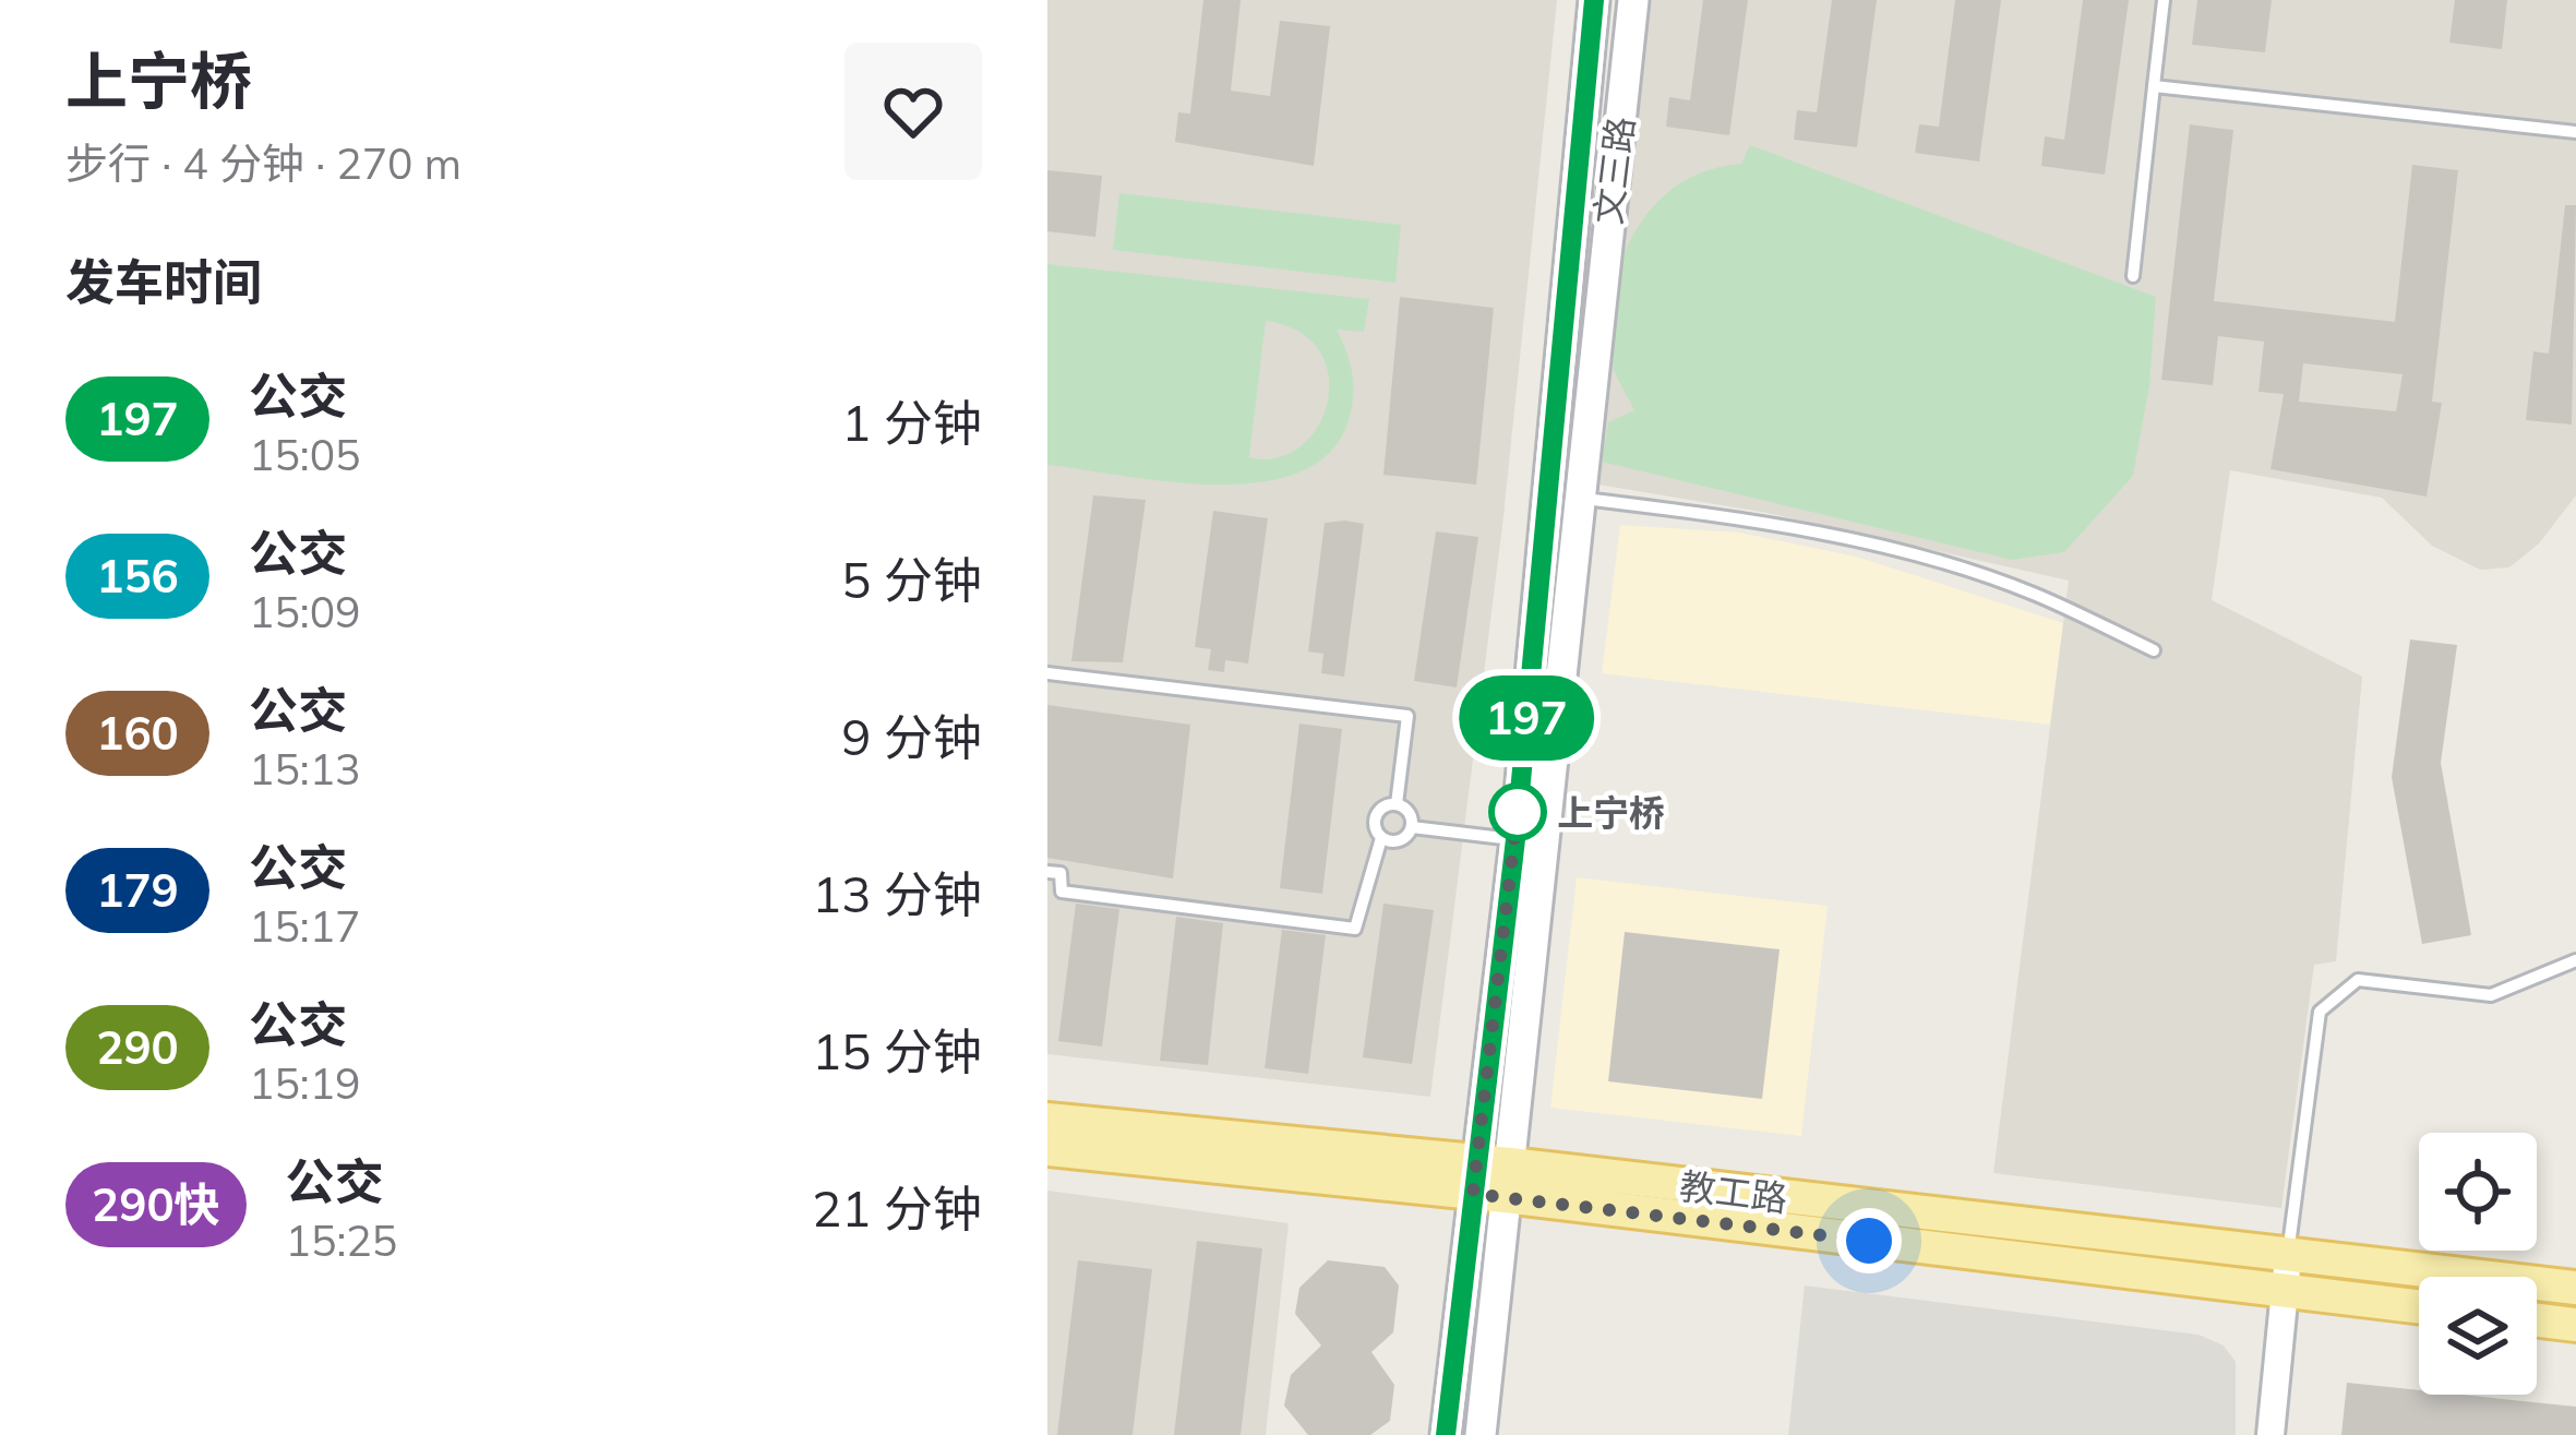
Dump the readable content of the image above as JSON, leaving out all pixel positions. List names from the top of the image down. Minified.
{"streets":{"main road":["文三路","教工路"]},"crossings":[["文三路","教工路"]],"places":["上宁桥"],"lines":["bus line 197"],"page":{"heading":[["上宁桥","步行 · 4 分钟 · 270 m"],"发车时间"],"on_map":"197","list":[{"mark":"197","name":"公交","note":"15:05","value":"1 分钟"},{"mark":"156","name":"公交","note":"15:09","value":"5 分钟"},{"mark":"160","name":"公交","note":"15:13","value":"9 分钟"},{"mark":"179","name":"公交","note":"15:17","value":"13 分钟"},{"mark":"290","name":"公交","note":"15:19","value":"15 分钟"},{"mark":"290快","name":"公交","note":"15:25","value":"21 分钟"}]}}
